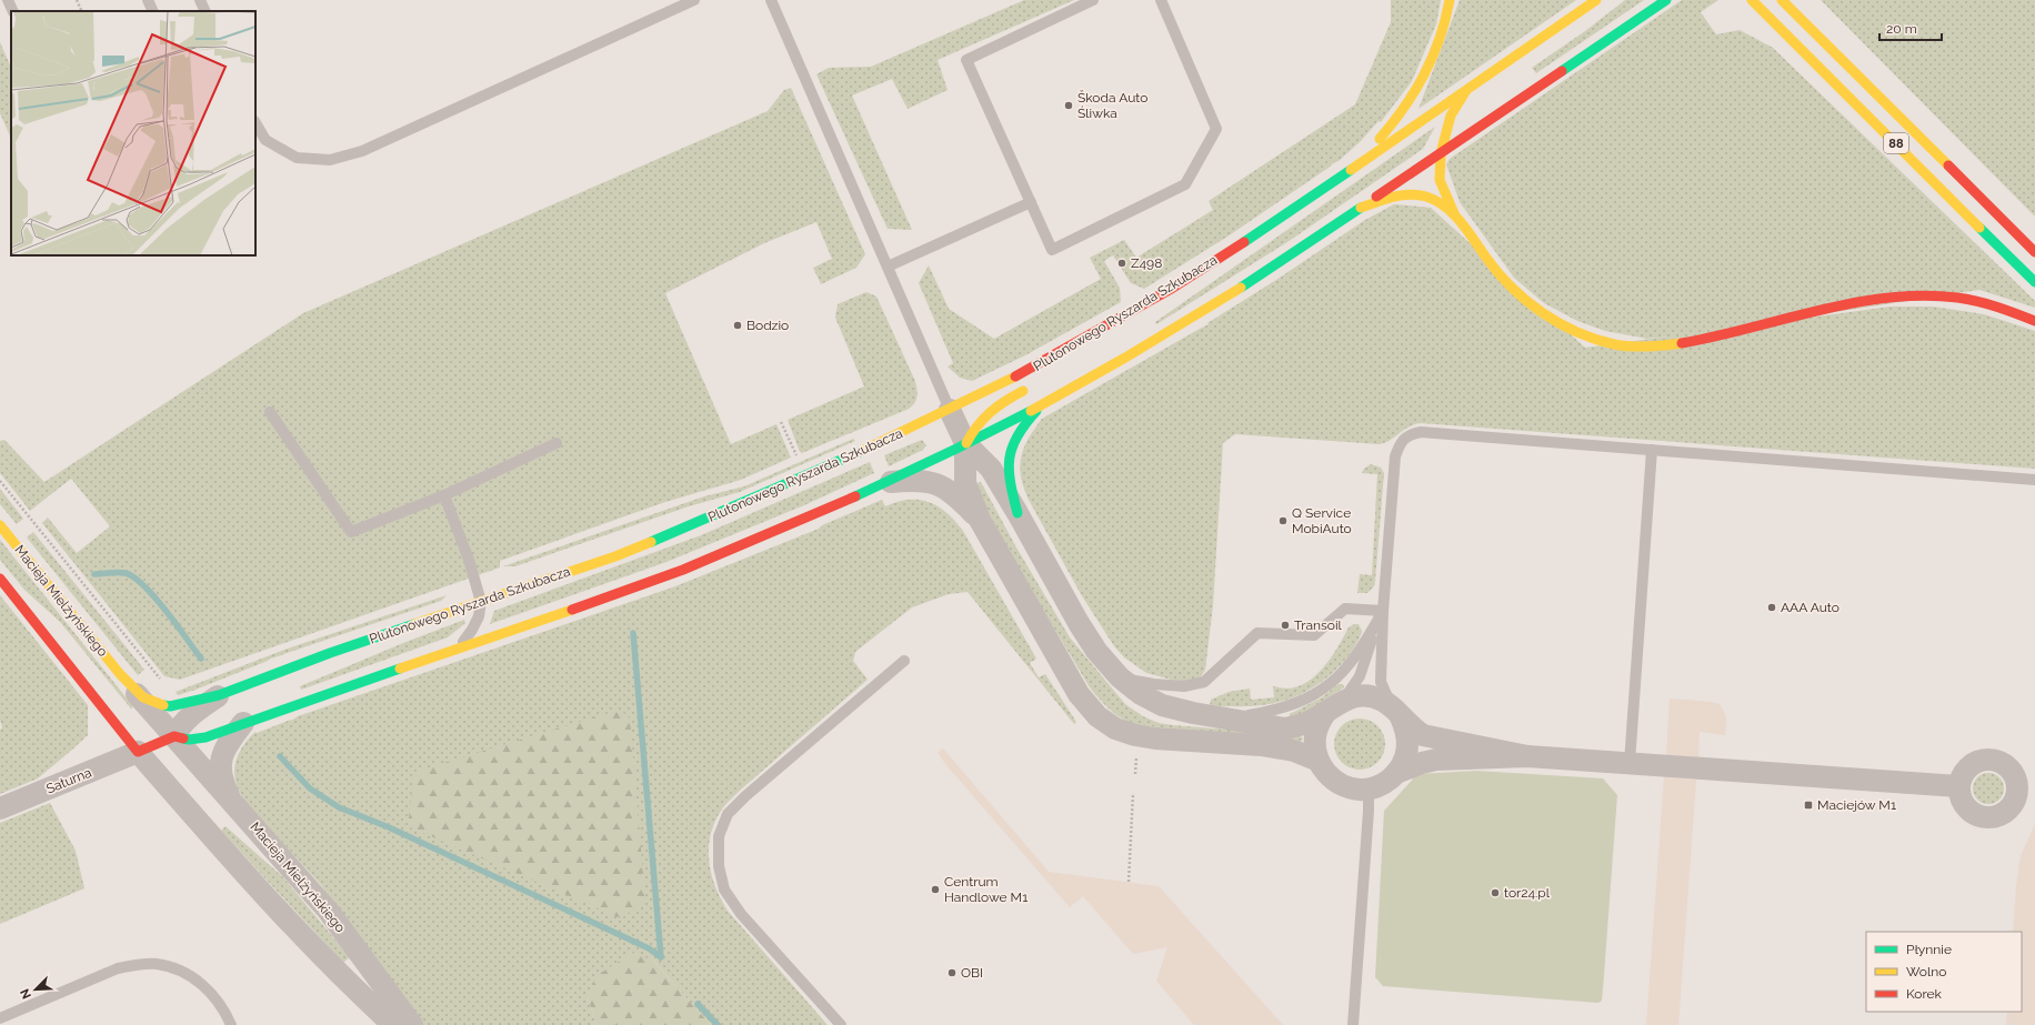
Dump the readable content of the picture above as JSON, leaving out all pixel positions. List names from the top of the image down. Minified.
{"streets":{"street":["88","Plutonowego Ryszarda Szkubacza","Macieja Mielżyńskiego","Saturna"]},"crossings":[["Plutonowego Ryszarda Szkubacza","Macieja Mielżyńskiego"]],"places":{"other":["Škoda Auto Śliwka","Z498","Bodzio","Q Service MobiAuto","AAA Auto","Transoil","Centrum Handlowe M1","tor24.pl","OBI"],"transit":["Maciejów M1"]},"legend":["Płynnie","Wolno","Korek"],"scale_bar":"20 m","north":"bottom left"}
